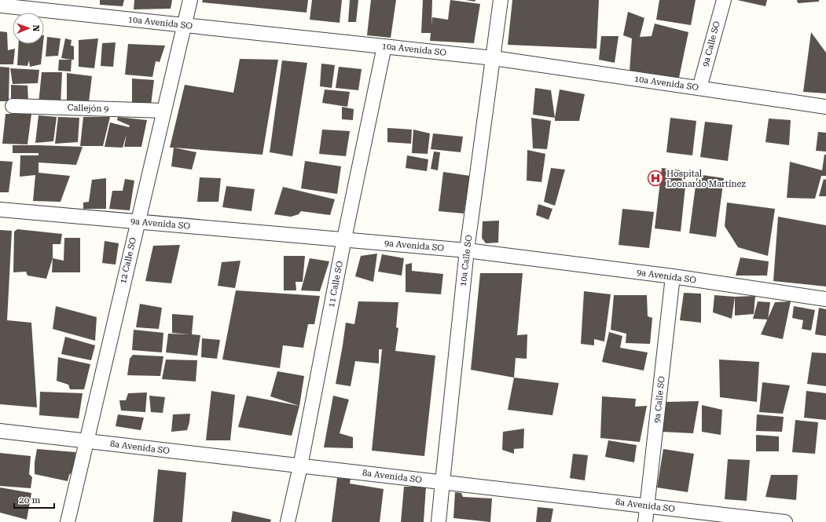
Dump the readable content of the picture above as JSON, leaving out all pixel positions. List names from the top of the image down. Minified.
{"streets":{"street":["10a Avenida SO","9a Calle SO","Callejón 9","9a Avenida SO","12 Calle SO","10a Calle SO","11 Calle SO","8a Avenida SO"]},"crossings":[["10a Avenida SO","9a Calle SO"],["10a Avenida SO","12 Calle SO"],["10a Avenida SO","10a Calle SO"],["10a Avenida SO","11 Calle SO"],["9a Calle SO","9a Avenida SO"],["9a Calle SO","8a Avenida SO"],["Callejón 9","12 Calle SO"],["9a Avenida SO","12 Calle SO"],["9a Avenida SO","10a Calle SO"],["9a Avenida SO","11 Calle SO"],["12 Calle SO","8a Avenida SO"],["10a Calle SO","8a Avenida SO"],["11 Calle SO","8a Avenida SO"]],"places":{"hospital":["Hospital Leonardo Martínez"]},"scale_bar":"20 m","north":"right"}
